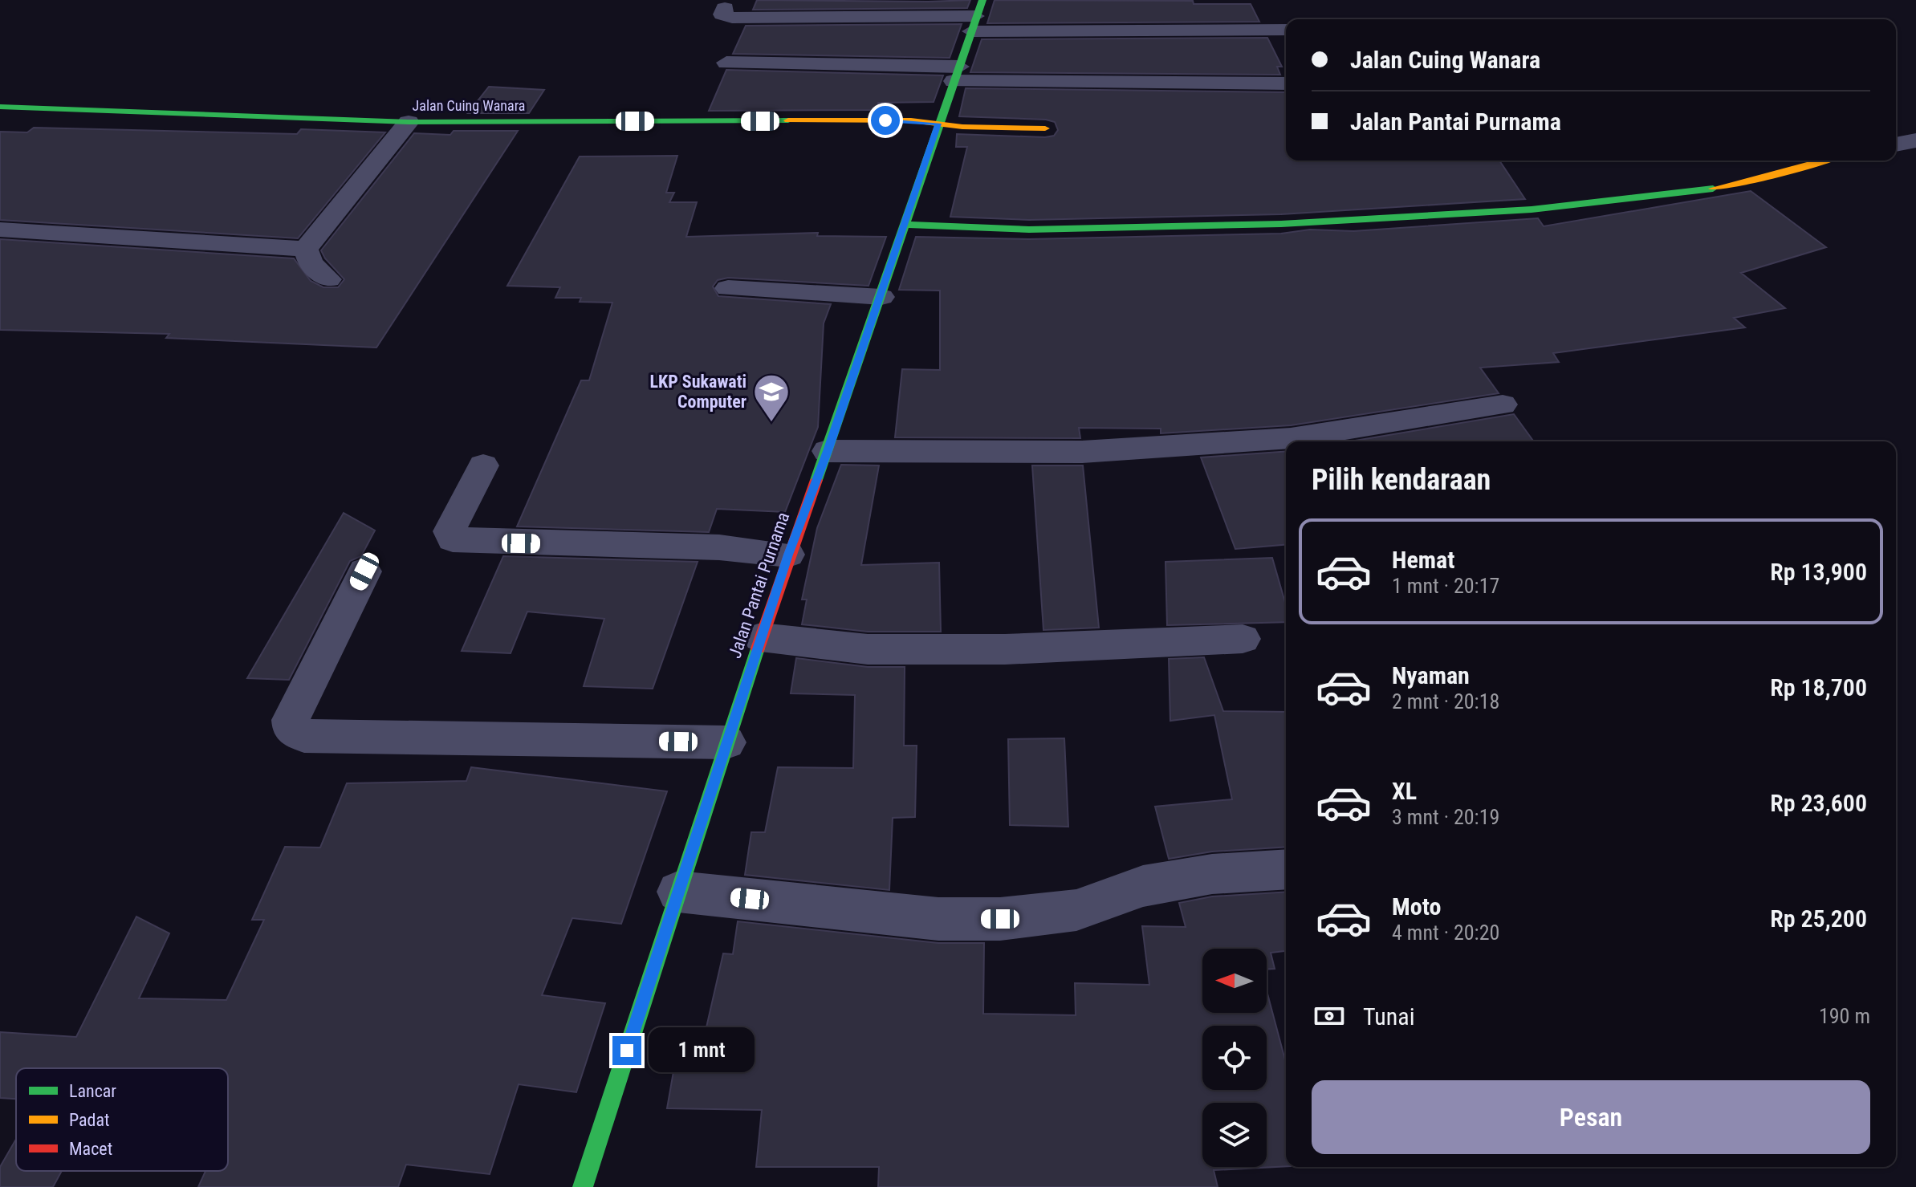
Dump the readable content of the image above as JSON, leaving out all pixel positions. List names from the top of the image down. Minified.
{"streets":{"street":["Jalan Cuing Wanara","Jalan Pantai Purnama"]},"crossings":[["Jalan Cuing Wanara","Jalan Pantai Purnama"]],"places":{"school or university":["LKP Sukawati Computer"]},"legend":["Lancar","Padat","Macet"],"north":"left","page":{"banner":["Jalan Cuing Wanara","Jalan Pantai Purnama"],"heading":"Pilih kendaraan","list":[{"name":"Hemat","note":"1 mnt · 20:17","value":"Rp 13,900"},{"name":"Nyaman","note":"2 mnt · 20:18","value":"Rp 18,700"},{"name":"XL","note":"3 mnt · 20:19","value":"Rp 23,600"},{"name":"Moto","note":"4 mnt · 20:20","value":"Rp 25,200"}],"pay":["Tunai","190 m"],"bubble":"1 mnt","buttons":"Pesan"}}
